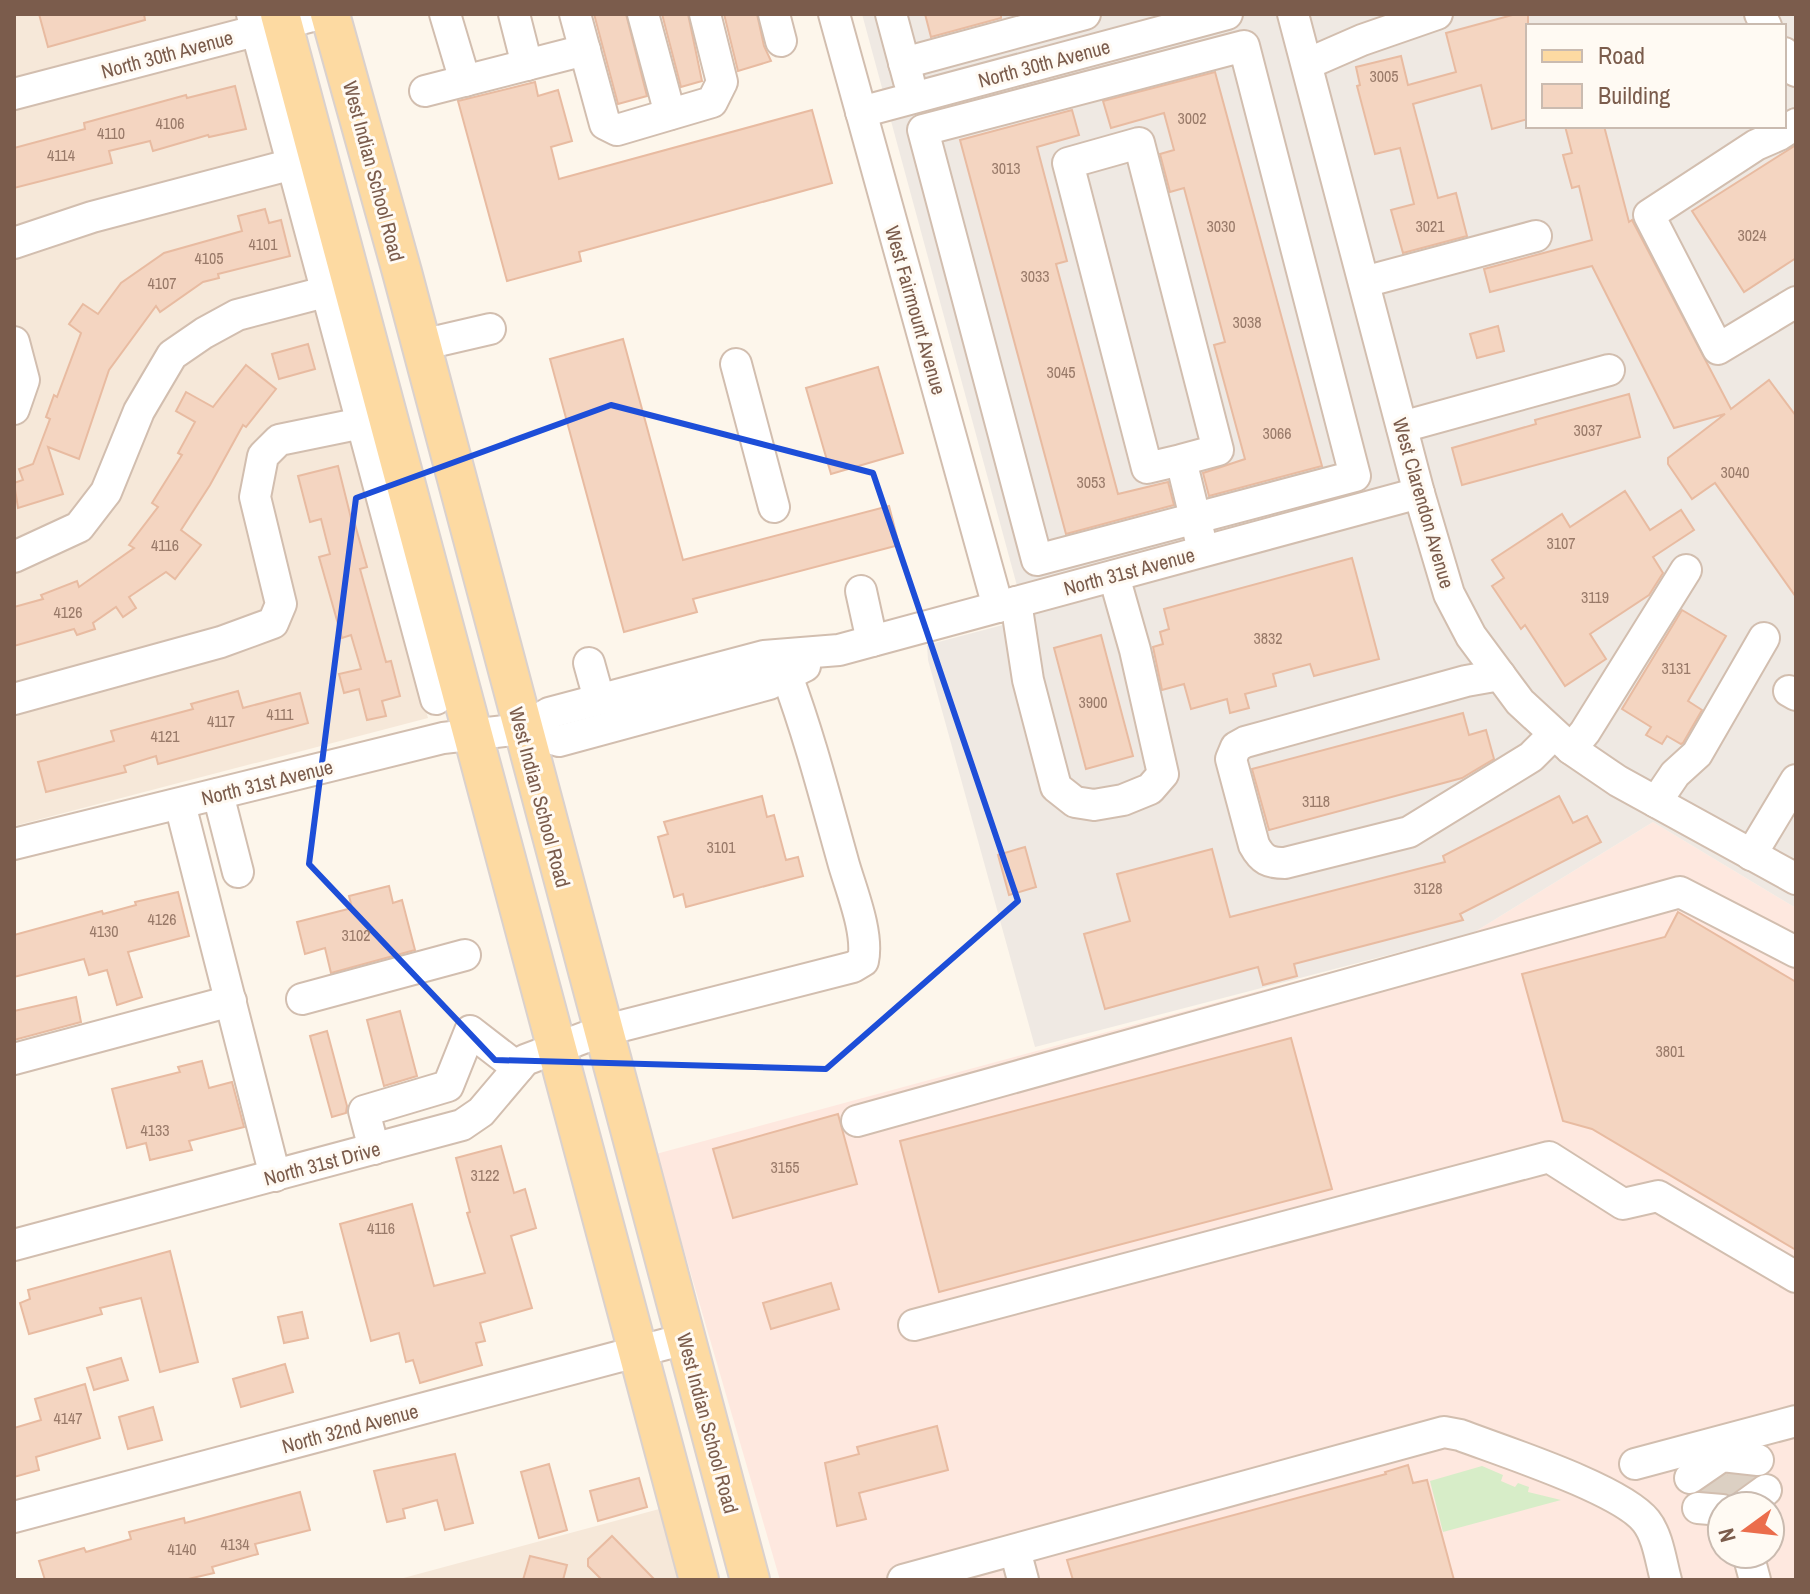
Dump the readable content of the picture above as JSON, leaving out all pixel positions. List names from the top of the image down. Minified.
{"streets":{"main road":["West Indian School Road"],"street":["North 30th Avenue","West Fairmount Avenue","West Clarendon Avenue","North 31st Avenue","North 31st Drive","North 32nd Avenue"]},"crossings":[["North 30th Avenue","West Fairmount Avenue"],["West Indian School Road","North 31st Avenue"],["West Indian School Road","North 31st Drive"],["West Indian School Road","North 32nd Avenue"],["West Fairmount Avenue","North 31st Avenue"],["West Clarendon Avenue","North 31st Avenue"],["North 31st Avenue","North 31st Drive"]],"house_numbers":["3005","3002","4106","4110","4114","3013","3030","3021","3024","4101","4105","3033","4107","3038","3045","3037","3066","3040","3053","3107","4116","3119","4126","3832","3131","3900","4111","4117","4121","3118","3101","3128","4126","4130","3102","3801","4133","3155","3122","4116","4147","4134","4140"],"legend":["Road","Building"],"north":"left"}
